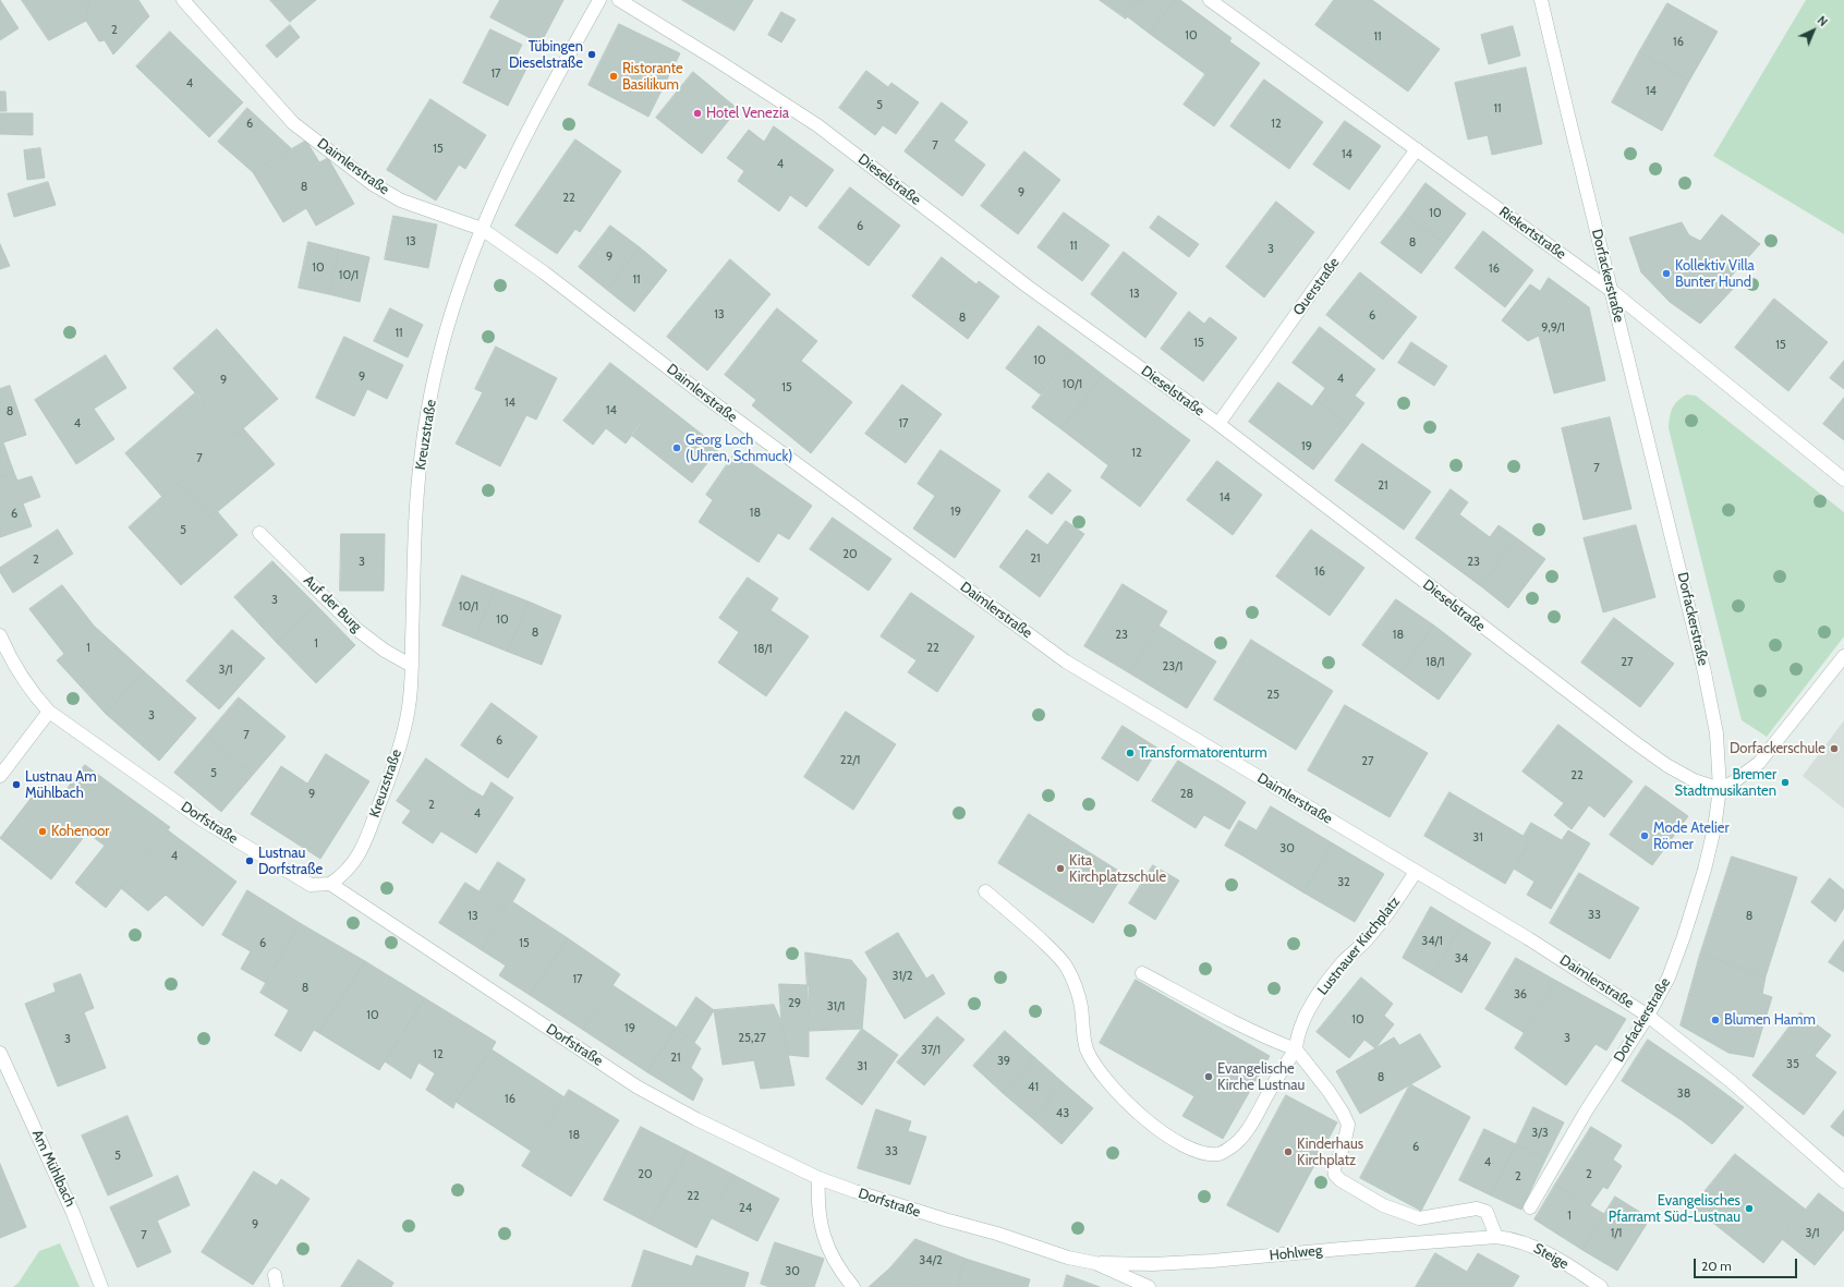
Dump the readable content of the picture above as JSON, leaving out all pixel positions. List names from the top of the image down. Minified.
{"streets":{"street":["Daimlerstraße","Dieselstraße","Riekertstraße","Dorfackerstraße","Querstraße","Kreuzstraße","Auf der Burg","Dorfstraße","Lustnauer Kirchplatz","Am Mühlbach","Hohlweg","Steige"]},"crossings":[["Daimlerstraße","Dorfackerstraße"],["Daimlerstraße","Kreuzstraße"],["Daimlerstraße","Lustnauer Kirchplatz"],["Dieselstraße","Dorfackerstraße"],["Dieselstraße","Querstraße"],["Riekertstraße","Dorfackerstraße"],["Riekertstraße","Querstraße"],["Kreuzstraße","Auf der Burg"],["Kreuzstraße","Dorfstraße"],["Dorfstraße","Hohlweg"],["Hohlweg","Steige"]],"places":["Tübingen Dieselstraße","Ristorante Basilikum","Hotel Venezia","Kollektiv Villa Bunter Hund","Georg Loch (Uhren, Schmuck)","Dorfackerschule","Transformatorenturm","Bremer Stadtmusikanten","Lustnau Am Mühlbach","Kohenoor","Mode Atelier Römer","Lustnau Dorfstraße","Kita Kirchplatzschule","Blumen Hamm","Evangelische Kirche Lustnau","Kinderhaus Kirchplatz","Evangelisches Pfarramt Süd-Lustnau"],"house_numbers":["2","10","11","16","17","4","14","5","11","6","12","7","15","14","4","8","9","22","10","6","13","8","11","3","9","10","16","10/1","11","13","13","6","8","9,9/1","11","15","15","10","9","4","9","10/1","15","14","14","8","4","17","19","12","7","7","21","14","19","18","6","5","20","21","2","3","23","16","3","10/1","10","8","23","18","1","1","22","18/1","18/1","27","23/1","3/1","25","3","7","6","22/1","27","5","22","9","28","2","4","31","30","4","32","33","13","8","34/1","6","15","34","31/2","17","8","36","29","31/1","10","10","19","25,27","3","3","37/1","12","21","39","35","31","8","41","38","16","43","3/3","18","6","33","5","4","20","2","2","22","24","1","9","1/1","3/1","7","34/2","30"],"scale_bar":"20 m","north":"top right"}
